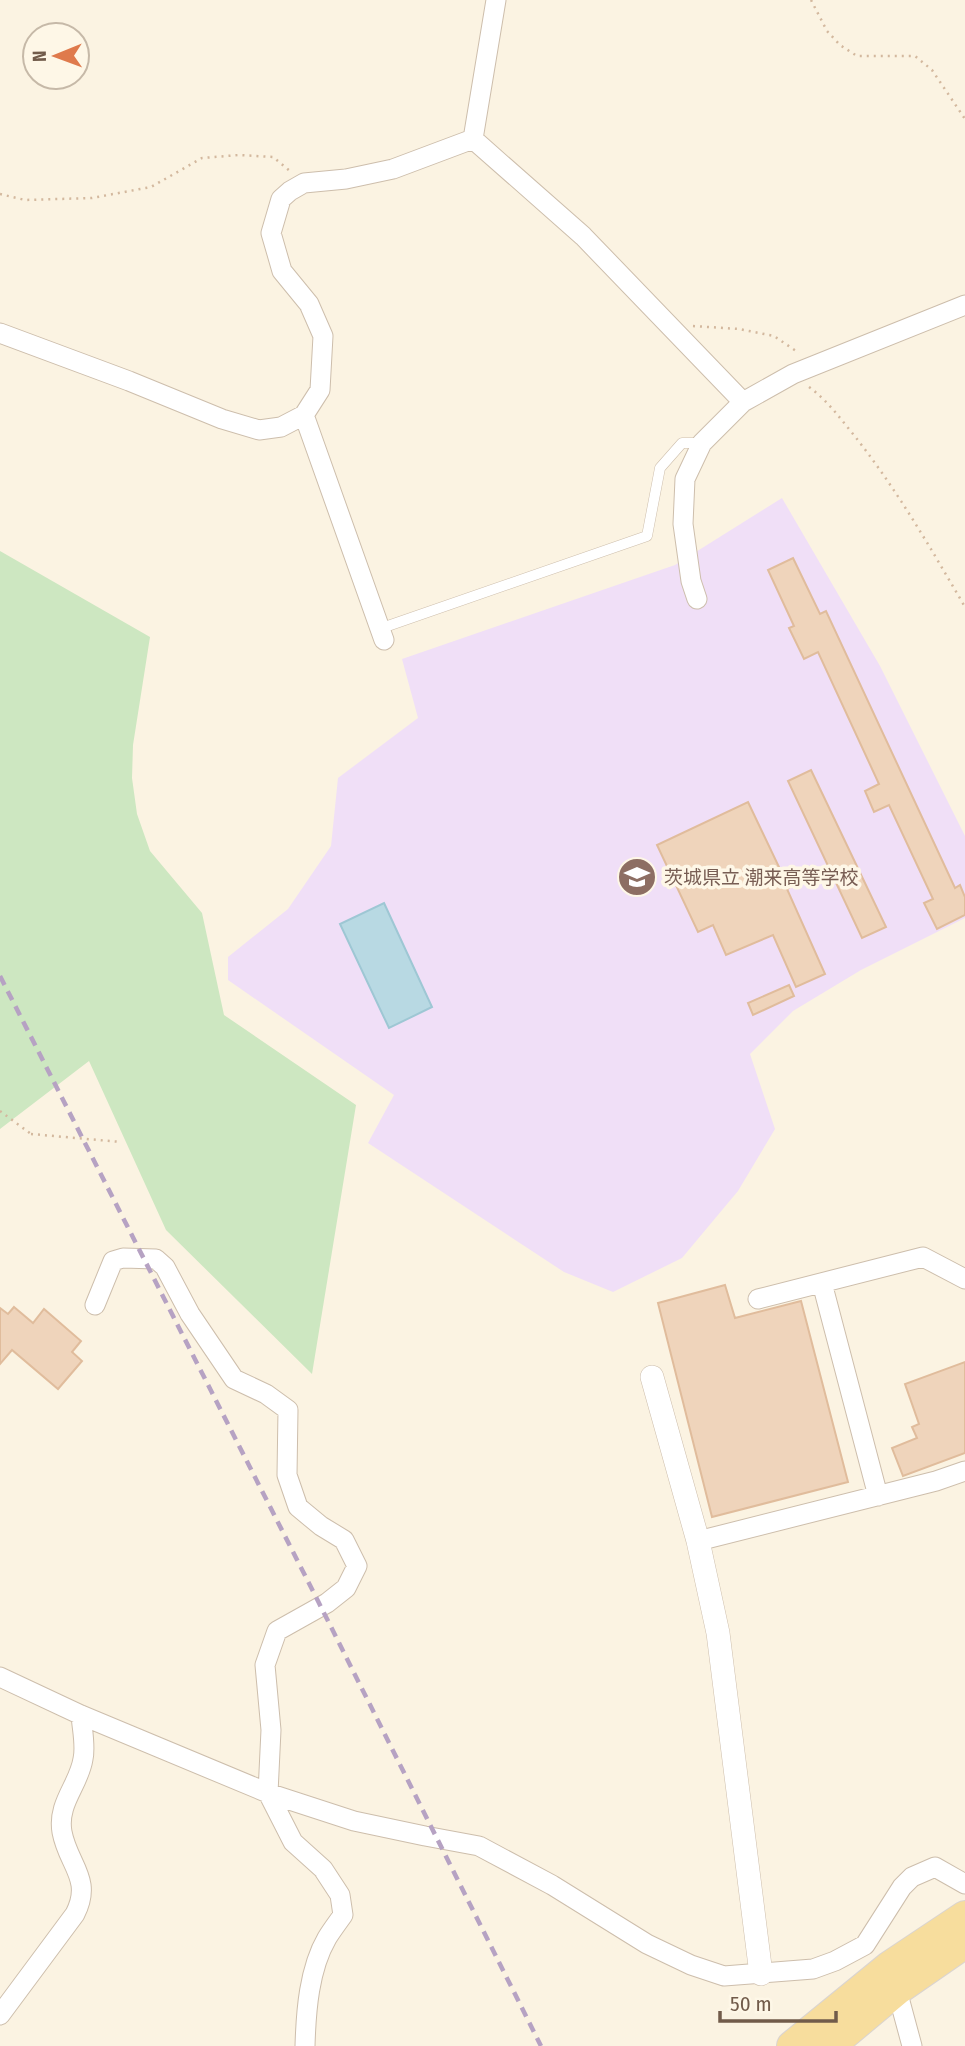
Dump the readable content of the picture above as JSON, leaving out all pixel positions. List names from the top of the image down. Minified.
{"places":{"school or university":["茨城県立 潮来高等学校"]},"scale_bar":"50 m","north":"left"}
